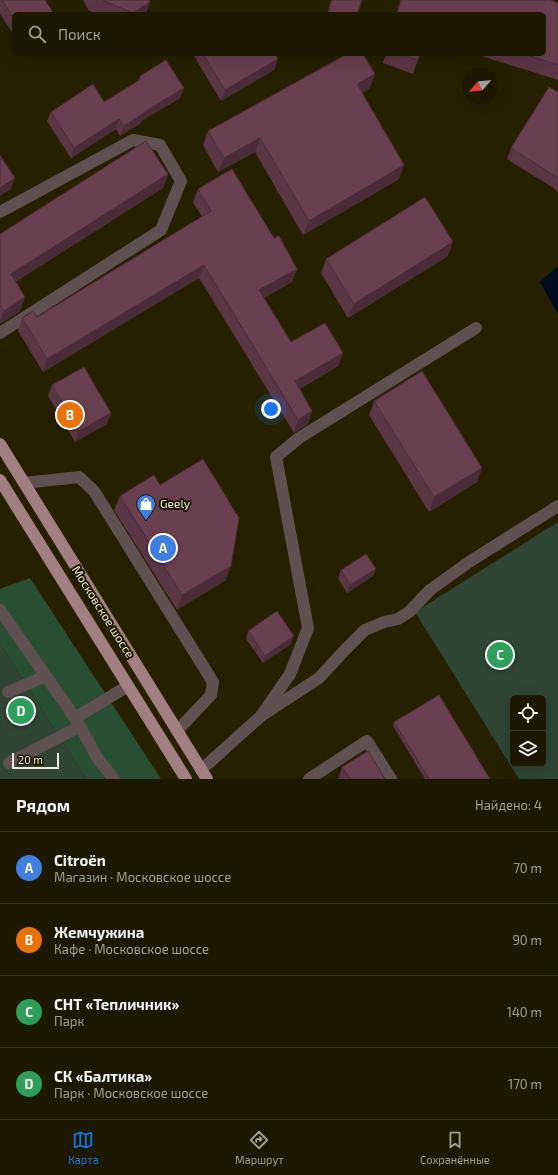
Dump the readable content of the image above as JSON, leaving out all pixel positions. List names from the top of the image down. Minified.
{"streets":{"main road":["Московское шоссе"]},"places":{"shop":["Geely"]},"scale_bar":"20 m","north":"bottom left","page":{"search":"Поиск","pins":["B","A","C","D"],"scale":"20 m","heading":["Рядом","Найдено: 4"],"list":[{"mark":"A","name":"Citroën","note":"Магазин · Московское шоссе","value":"70 m"},{"mark":"B","name":"Жемчужина","note":"Кафе · Московское шоссе","value":"90 m"},{"mark":"C","name":"СНТ «Тепличник»","note":"Парк","value":"140 m"},{"mark":"D","name":"СК «Балтика»","note":"Парк · Московское шоссе","value":"170 m"}],"nav":["Карта","Маршрут","Сохранённые"]}}
